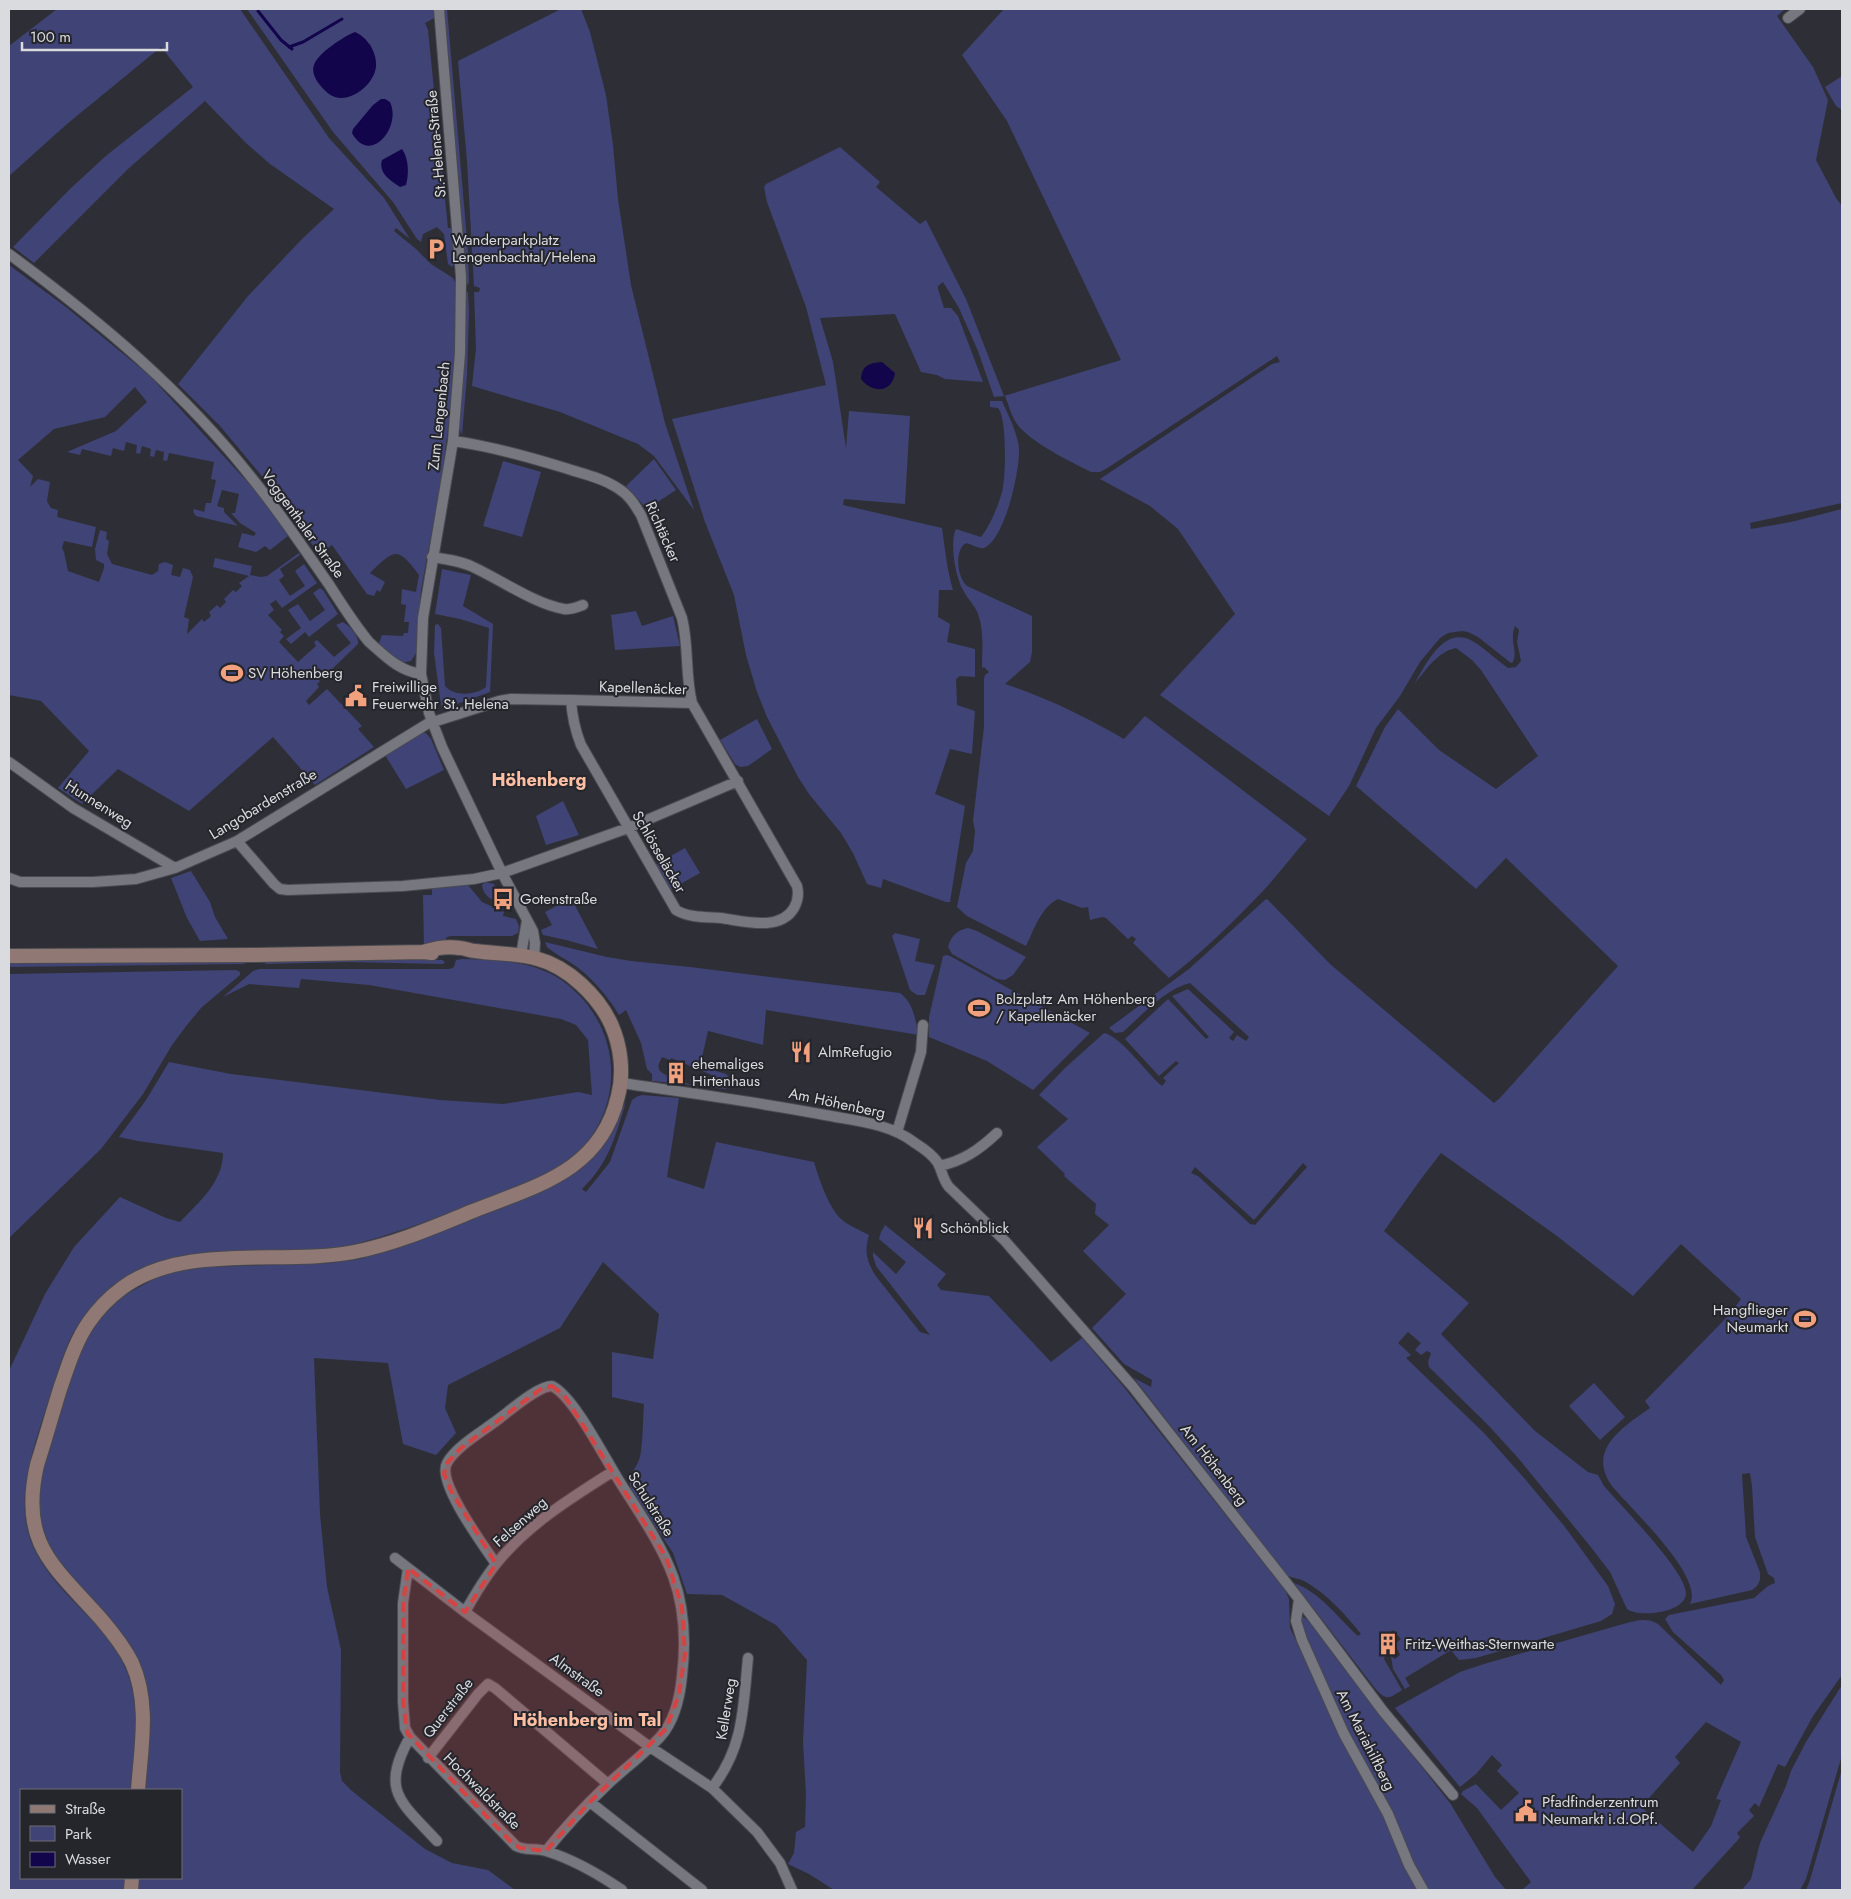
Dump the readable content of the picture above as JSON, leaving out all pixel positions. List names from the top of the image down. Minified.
{"streets":{"street":["St.-Helena-Straße","Zum Lengenbach","Voggenthaler Straße","Richtäcker","Kapellenäcker","Hunnenweg","Langobardenstraße","Schlösseläcker","Am Höhenberg","Schulstraße","Felsenweg","Almstraße","Querstraße","Kellerweg","Am Mariahilfberg","Hochwaldstraße"]},"crossings":[["St.-Helena-Straße","Zum Lengenbach"],["Zum Lengenbach","Voggenthaler Straße"],["Zum Lengenbach","Richtäcker"],["Zum Lengenbach","Kapellenäcker"],["Zum Lengenbach","Langobardenstraße"],["Richtäcker","Kapellenäcker"],["Kapellenäcker","Langobardenstraße"],["Kapellenäcker","Schlösseläcker"],["Hunnenweg","Langobardenstraße"],["Am Höhenberg","Am Mariahilfberg"],["Schulstraße","Felsenweg"],["Schulstraße","Almstraße"],["Schulstraße","Querstraße"],["Schulstraße","Hochwaldstraße"],["Felsenweg","Almstraße"],["Almstraße","Kellerweg"],["Almstraße","Hochwaldstraße"],["Querstraße","Hochwaldstraße"]],"districts":["Höhenberg","Höhenberg im Tal"],"places":{"parking":["Wanderparkplatz Lengenbachtal/Helena"],"sports":["SV Höhenberg","Bolzplatz Am Höhenberg / Kapellenäcker","Hangflieger Neumarkt"],"public building":["Freiwillige Feuerwehr St. Helena","Pfadfinderzentrum Neumarkt i.d.OPf."],"bus stop":["Gotenstraße"],"restaurant":["AlmRefugio","Schönblick"],"building":["ehemaliges Hirtenhaus","Fritz-Weithas-Sternwarte"]},"legend":["Straße","Park","Wasser"],"scale_bar":"100 m"}
